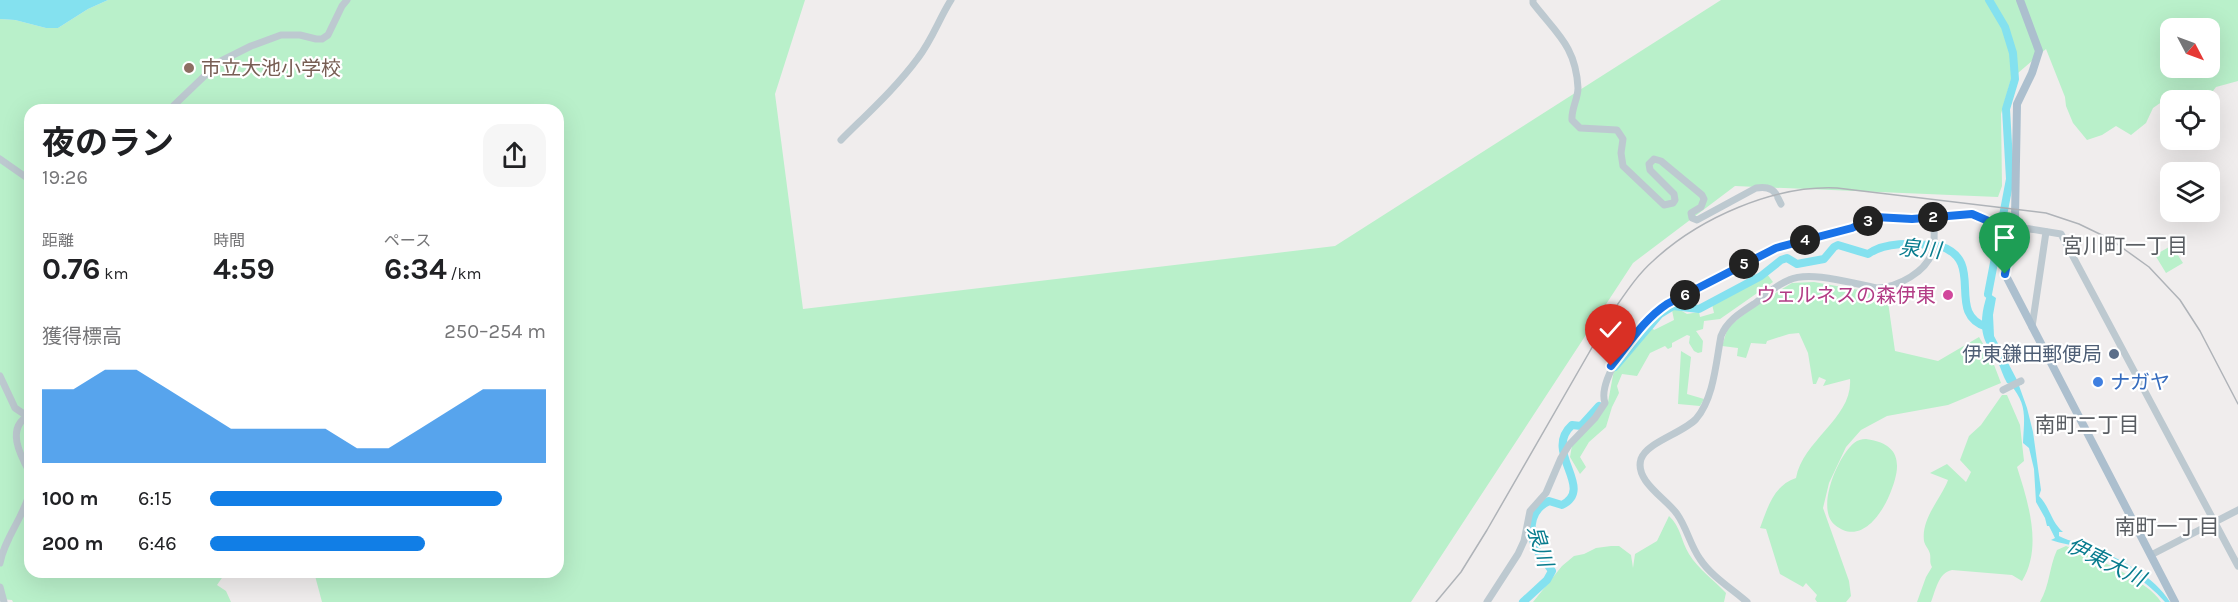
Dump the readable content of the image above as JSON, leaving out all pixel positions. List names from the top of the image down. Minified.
{"districts":["宮川町一丁目","南町二丁目","南町一丁目"],"water":["泉川","伊東大川"],"places":["市立大池小学校","ウェルネスの森伊東","伊東鎌田郵便局","ナガヤ"],"north":"bottom right","page":{"heading":["夜のラン","19:26"],"pins":["2","3","4","5","6"],"stats":[["距離","0.76 km"],["時間","4:59"],["ペース","6:34 /km"]],"chart":["獲得標高","250–254 m"],"list":[{"name":"100 m","note":"6:15"},{"name":"200 m","note":"6:46"}]}}
